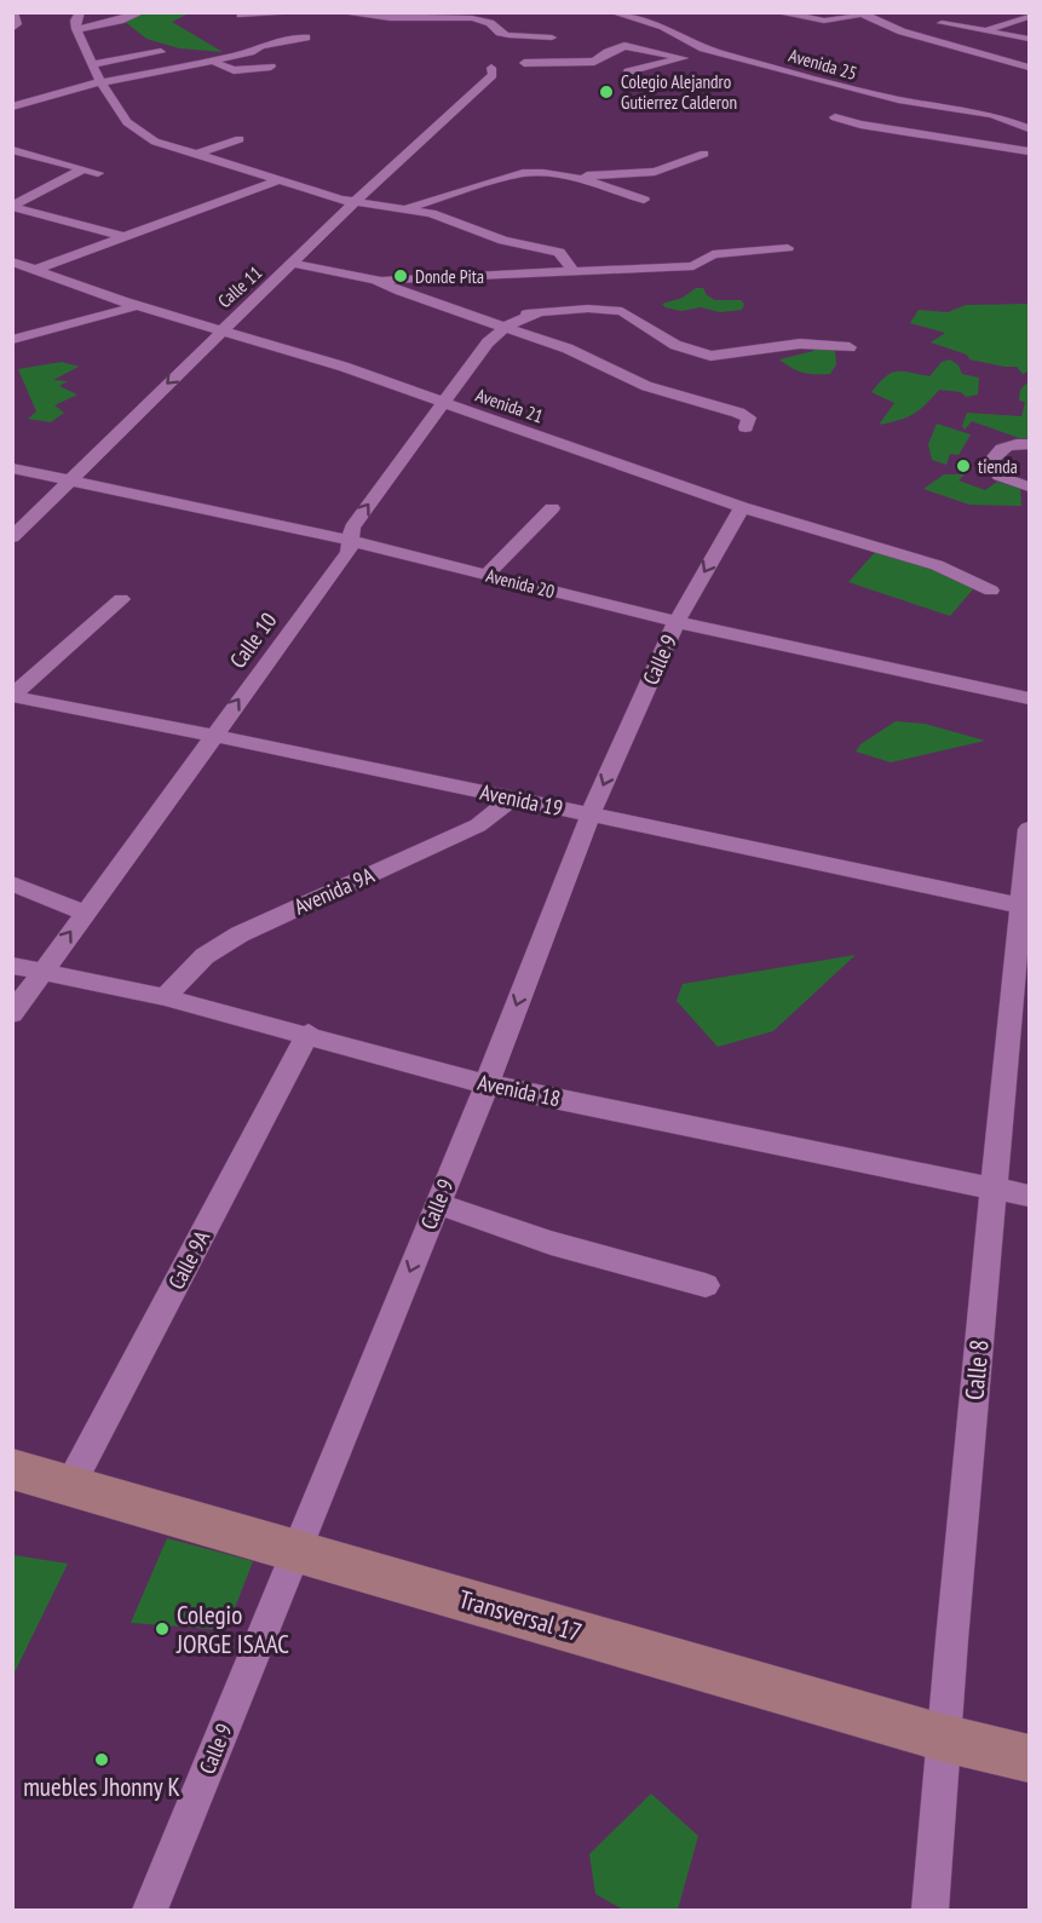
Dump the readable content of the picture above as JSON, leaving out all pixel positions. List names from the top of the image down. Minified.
{"streets":{"main road":["Transversal 17"],"street":["Avenida 25","Calle 11","Avenida 21","Avenida 20","Calle 10","Calle 9","Avenida 19","Avenida 9A","Avenida 18","Calle 9A","Calle 8"]},"crossings":[["Calle 11","Avenida 21"],["Calle 11","Avenida 20"],["Avenida 21","Calle 10"],["Avenida 21","Calle 9"],["Avenida 20","Calle 10"],["Avenida 20","Calle 9"],["Calle 10","Avenida 19"],["Calle 10","Avenida 18"],["Calle 9","Avenida 19"],["Calle 9","Avenida 18"],["Calle 9","Transversal 17"],["Avenida 19","Avenida 9A"],["Avenida 19","Calle 8"],["Avenida 9A","Avenida 18"],["Avenida 18","Calle 9A"],["Avenida 18","Calle 8"],["Calle 9A","Transversal 17"],["Calle 8","Transversal 17"]],"one_way":["Calle 9"],"places":["Colegio Alejandro Gutierrez Calderon","Donde Pita","tienda","Colegio JORGE ISAAC","muebles Jhonny K"]}
